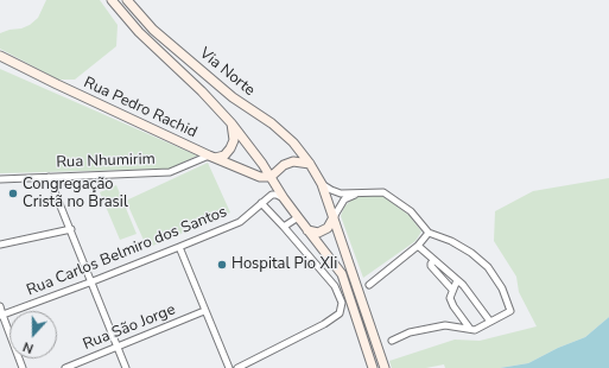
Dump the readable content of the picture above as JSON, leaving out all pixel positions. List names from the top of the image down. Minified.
{"streets":{"main road":["Via Norte","Rua Pedro Rachid"],"street":["Rua Nhumirim","Rua Carlos Belmiro dos Santos","Rua São Jorge"]},"crossings":[["Via Norte","Rua Pedro Rachid"],["Via Norte","Rua Carlos Belmiro dos Santos"],["Rua Pedro Rachid","Rua Nhumirim"]],"places":["Congregação Cristã no Brasil","Hospital Pio XIi"],"north":"bottom"}
